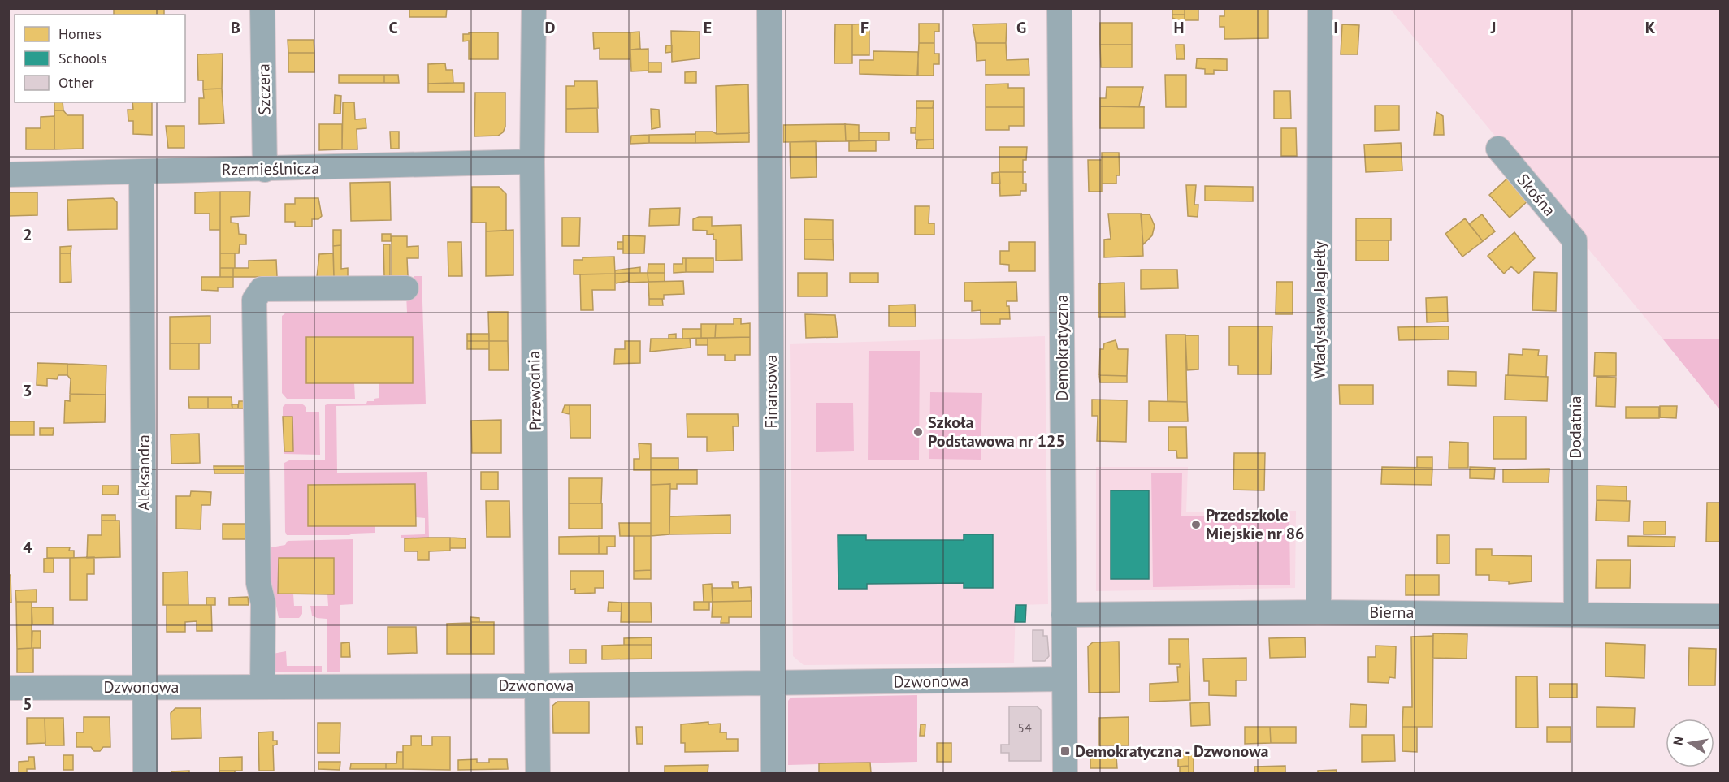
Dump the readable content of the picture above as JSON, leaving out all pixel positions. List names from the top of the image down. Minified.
{"streets":{"street":["Szczera","Rzemieślnicza","Skośna","Władysława Jagiełły","Demokratyczna","Przewodnia","Finansowa","Dodatnia","Aleksandra","Bierna","Dzwonowa"]},"crossings":[["Szczera","Rzemieślnicza"],["Rzemieślnicza","Przewodnia"],["Rzemieślnicza","Aleksandra"],["Skośna","Dodatnia"],["Władysława Jagiełły","Bierna"],["Demokratyczna","Bierna"],["Demokratyczna","Dzwonowa"],["Przewodnia","Dzwonowa"],["Finansowa","Dzwonowa"],["Dodatnia","Bierna"],["Aleksandra","Dzwonowa"]],"places":{"other":["Szkoła Podstawowa nr 125","Przedszkole Miejskie nr 86"],"transit":["Demokratyczna - Dzwonowa"]},"house_numbers":["54"],"legend":["Homes","Schools","Other"],"north":"left","grid":{"columns":["B","C","D","E","F","G","H","I","J","K"],"rows":["2","3","4","5"]}}
